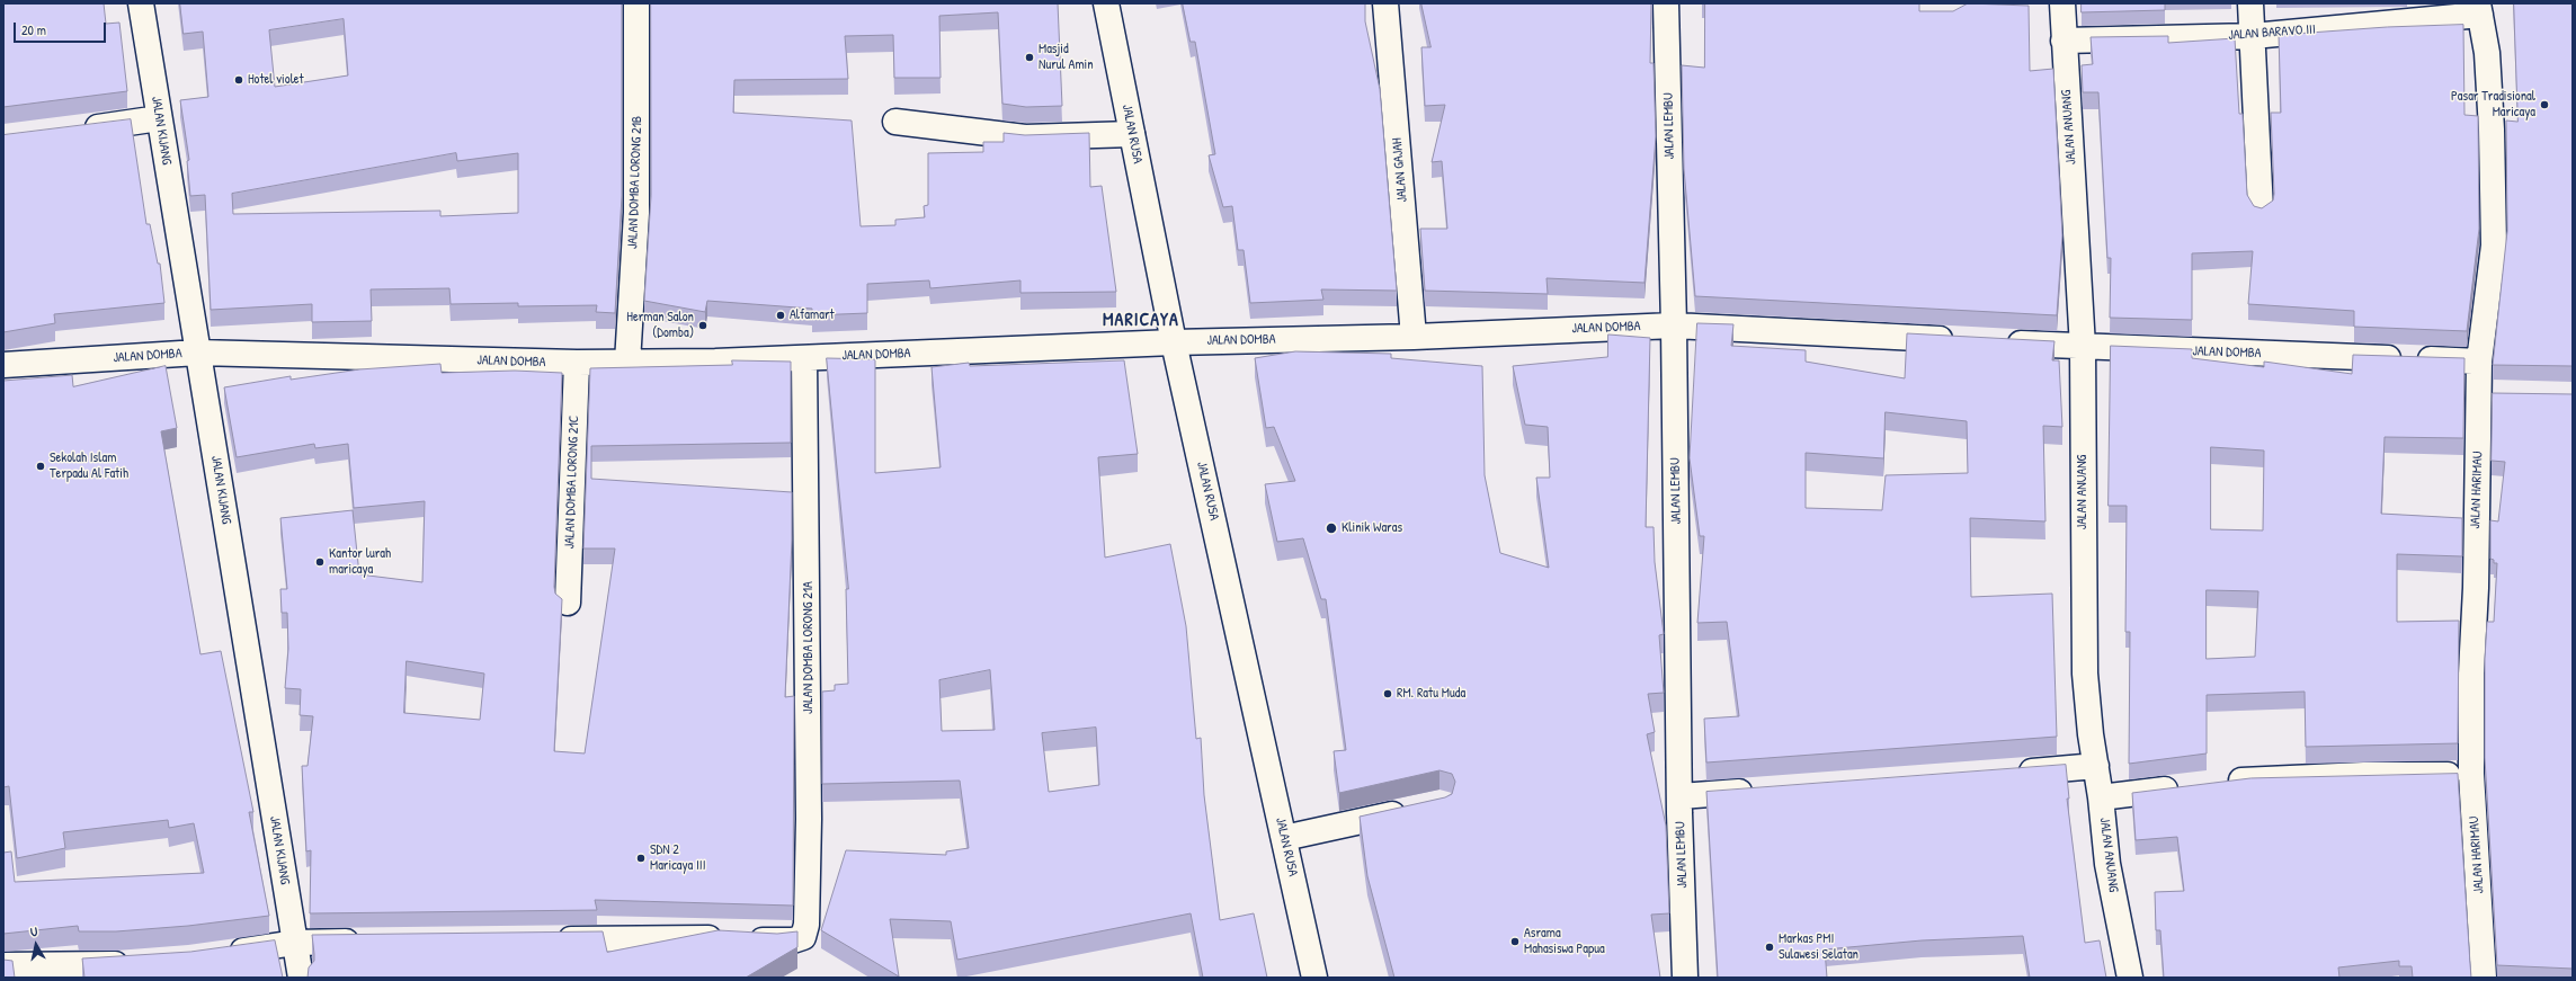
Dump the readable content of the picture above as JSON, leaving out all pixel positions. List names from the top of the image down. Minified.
{"streets":{"street":["JALAN BARAVO III","JALAN LEMBU","JALAN ANUANG","JALAN KIJANG","JALAN RUSA","JALAN GAJAH","JALAN DOMBA LORONG 21B","JALAN DOMBA","JALAN DOMBA LORONG 21C","JALAN HARIMAU","JALAN DOMBA LORONG 21A"]},"crossings":[["JALAN BARAVO III","JALAN ANUANG"],["JALAN BARAVO III","JALAN HARIMAU"],["JALAN LEMBU","JALAN DOMBA"],["JALAN ANUANG","JALAN DOMBA"],["JALAN KIJANG","JALAN DOMBA"],["JALAN RUSA","JALAN DOMBA"],["JALAN GAJAH","JALAN DOMBA"],["JALAN DOMBA LORONG 21B","JALAN DOMBA"],["JALAN DOMBA","JALAN DOMBA LORONG 21C"],["JALAN DOMBA","JALAN HARIMAU"],["JALAN DOMBA","JALAN DOMBA LORONG 21A"]],"districts":["MARICAYA"],"places":["Masjid Nurul Amin","Hotel violet","Pasar Tradisional Maricaya","Alfamart","Herman Salon (Domba)","Sekolah Islam Terpadu Al Fatih","Klinik Waras","Kantor lurah maricaya","RM. Ratu Muda","SDN 2 Maricaya III","Asrama Mahasiswa Papua","Markas PMI Sulawesi Selatan"],"scale_bar":"20 m","north":"top"}
